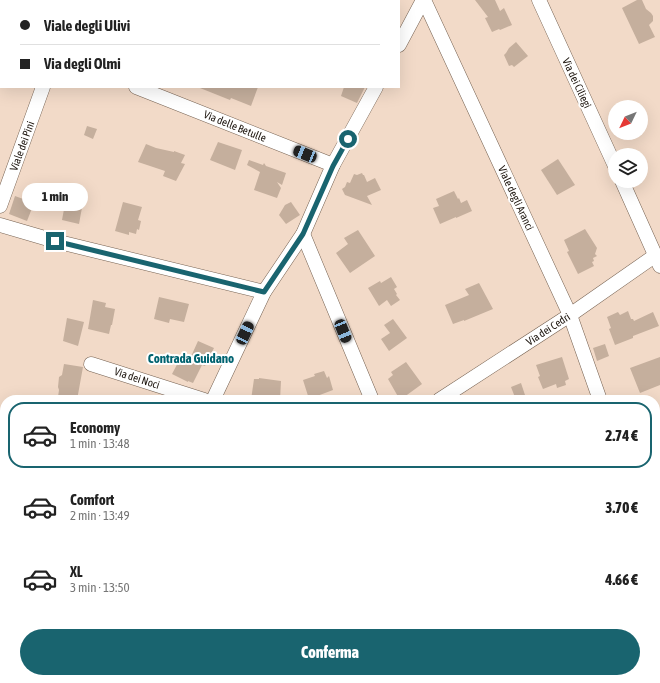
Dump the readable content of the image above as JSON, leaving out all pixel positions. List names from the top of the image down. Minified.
{"streets":{"street":["Via dei Ciliegi","Via delle Betulle","Viale dei Pini","Viale degli Aranci","Via dei Cedri","Via dei Noci"]},"crossings":[["Viale degli Aranci","Via dei Cedri"]],"districts":["Contrada Guidano"],"north":"bottom left","page":{"banner":["Viale degli Ulivi","Via degli Olmi"],"bubble":"1 min","list":[{"name":"Economy","note":"1 min · 13:48","value":"2.74 €"},{"name":"Comfort","note":"2 min · 13:49","value":"3.70 €"},{"name":"XL","note":"3 min · 13:50","value":"4.66 €"}],"buttons":"Conferma"}}
